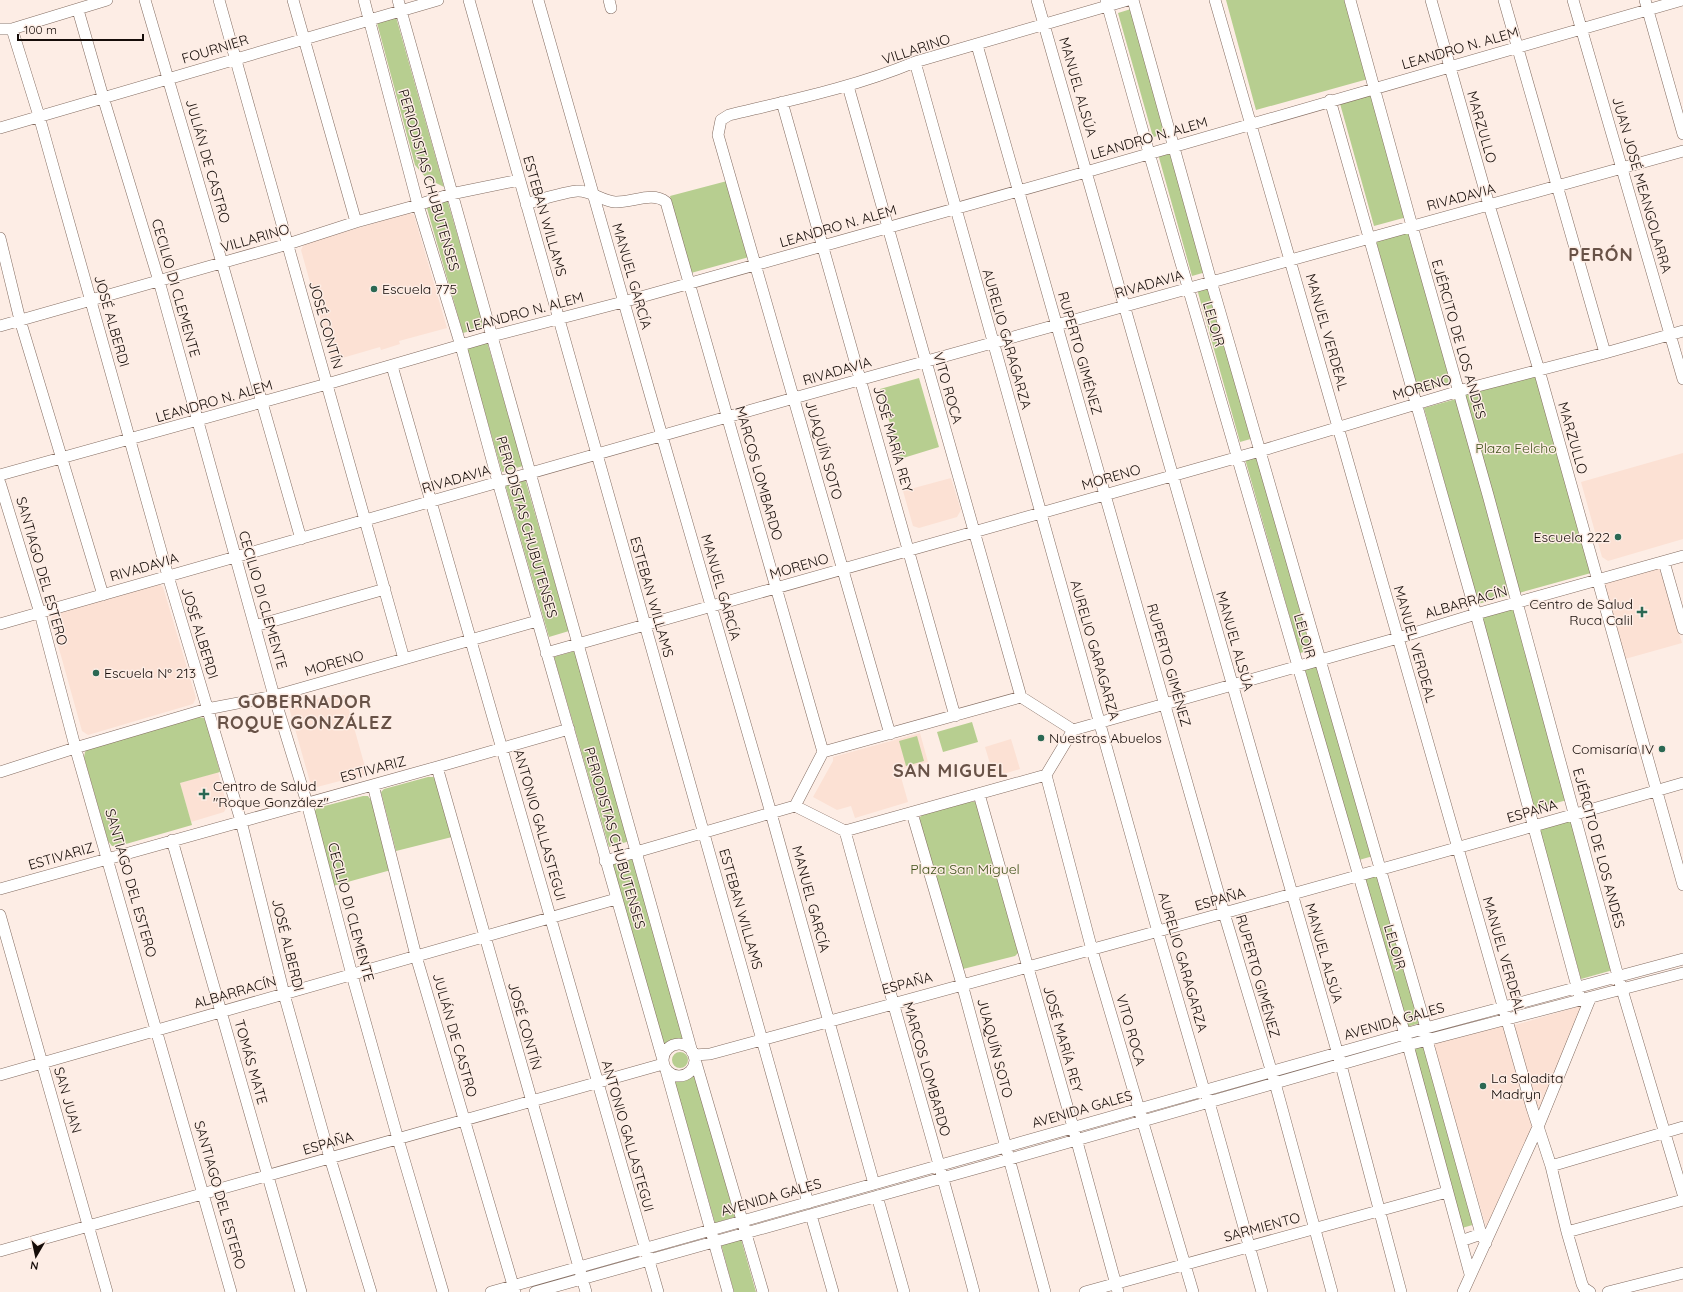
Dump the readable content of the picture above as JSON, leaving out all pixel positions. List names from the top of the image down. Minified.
{"streets":{"street":["LEANDRO N. ALEM","FOURNIER","VILLARINO","MANUEL ALSÚA","MARZULLO","JULIÁN DE CASTRO","PERIODISTAS CHUBUTENSES","JUAN JOSÉ MEANGOLARRA","RIVADAVIA","ESTEBAN WILLAMS","MANUEL GARCÍA","CECILIO DI CLEMENTE","JOSÉ ALBERDI","LELOIR","JOSÉ CONTÍN","MANUEL VERDEAL","AURELIO GARAGARZA","EJÉRCITO DE LOS ANDES","RUPERTO GIMÉNEZ","MORENO","VITO ROCA","JOSÉ MARÍA REY","JUAQUÍN SOTO","MARCOS LOMBARDO","SANTIAGO DEL ESTERO","ALBARRACÍN","ESTIVARIZ","ESPAÑA","ANTONIO GALLASTEGUI","AVENIDA GALES","TOMÁS MATE","SAN JUAN","SARMIENTO"]},"crossings":[["LEANDRO N. ALEM","MANUEL ALSÚA"],["LEANDRO N. ALEM","MARZULLO"],["LEANDRO N. ALEM","JULIÁN DE CASTRO"],["LEANDRO N. ALEM","PERIODISTAS CHUBUTENSES"],["LEANDRO N. ALEM","JUAN JOSÉ MEANGOLARRA"],["LEANDRO N. ALEM","ESTEBAN WILLAMS"],["LEANDRO N. ALEM","MANUEL GARCÍA"],["LEANDRO N. ALEM","CECILIO DI CLEMENTE"],["LEANDRO N. ALEM","JOSÉ ALBERDI"],["LEANDRO N. ALEM","LELOIR"],["LEANDRO N. ALEM","JOSÉ CONTÍN"],["LEANDRO N. ALEM","MANUEL VERDEAL"],["LEANDRO N. ALEM","AURELIO GARAGARZA"],["LEANDRO N. ALEM","EJÉRCITO DE LOS ANDES"],["LEANDRO N. ALEM","RUPERTO GIMÉNEZ"],["LEANDRO N. ALEM","VITO ROCA"],["LEANDRO N. ALEM","JOSÉ MARÍA REY"],["LEANDRO N. ALEM","JUAQUÍN SOTO"],["LEANDRO N. ALEM","MARCOS LOMBARDO"],["LEANDRO N. ALEM","ANTONIO GALLASTEGUI"],["FOURNIER","JULIÁN DE CASTRO"],["FOURNIER","PERIODISTAS CHUBUTENSES"],["FOURNIER","CECILIO DI CLEMENTE"],["FOURNIER","JOSÉ ALBERDI"],["FOURNIER","JOSÉ CONTÍN"],["VILLARINO","MANUEL ALSÚA"],["VILLARINO","JULIÁN DE CASTRO"],["VILLARINO","PERIODISTAS CHUBUTENSES"],["VILLARINO","ESTEBAN WILLAMS"],["VILLARINO","CECILIO DI CLEMENTE"],["VILLARINO","JOSÉ ALBERDI"],["VILLARINO","LELOIR"],["VILLARINO","JOSÉ CONTÍN"],["VILLARINO","AURELIO GARAGARZA"],["VILLARINO","RUPERTO GIMÉNEZ"],["VILLARINO","VITO ROCA"],["VILLARINO","JOSÉ MARÍA REY"],["VILLARINO","JUAQUÍN SOTO"],["MANUEL ALSÚA","RIVADAVIA"],["MANUEL ALSÚA","MORENO"],["MANUEL ALSÚA","ALBARRACÍN"],["MANUEL ALSÚA","ESPAÑA"],["MANUEL ALSÚA","AVENIDA GALES"],["MANUEL ALSÚA","SARMIENTO"],["MARZULLO","RIVADAVIA"],["MARZULLO","MORENO"],["MARZULLO","ALBARRACÍN"],["MARZULLO","ESPAÑA"],["JULIÁN DE CASTRO","RIVADAVIA"],["JULIÁN DE CASTRO","ALBARRACÍN"],["JULIÁN DE CASTRO","ESTIVARIZ"],["JULIÁN DE CASTRO","ESPAÑA"],["JULIÁN DE CASTRO","AVENIDA GALES"],["PERIODISTAS CHUBUTENSES","RIVADAVIA"],["PERIODISTAS CHUBUTENSES","MORENO"],["PERIODISTAS CHUBUTENSES","ALBARRACÍN"],["PERIODISTAS CHUBUTENSES","ESTIVARIZ"],["PERIODISTAS CHUBUTENSES","ESPAÑA"],["PERIODISTAS CHUBUTENSES","AVENIDA GALES"],["JUAN JOSÉ MEANGOLARRA","RIVADAVIA"],["JUAN JOSÉ MEANGOLARRA","MORENO"],["RIVADAVIA","ESTEBAN WILLAMS"],["RIVADAVIA","MANUEL GARCÍA"],["RIVADAVIA","CECILIO DI CLEMENTE"],["RIVADAVIA","JOSÉ ALBERDI"],["RIVADAVIA","LELOIR"],["RIVADAVIA","JOSÉ CONTÍN"],["RIVADAVIA","MANUEL VERDEAL"],["RIVADAVIA","AURELIO GARAGARZA"],["RIVADAVIA","EJÉRCITO DE LOS ANDES"],["RIVADAVIA","RUPERTO GIMÉNEZ"],["RIVADAVIA","VITO ROCA"],["RIVADAVIA","JOSÉ MARÍA REY"],["RIVADAVIA","JUAQUÍN SOTO"],["RIVADAVIA","MARCOS LOMBARDO"],["RIVADAVIA","SANTIAGO DEL ESTERO"],["RIVADAVIA","ANTONIO GALLASTEGUI"],["ESTEBAN WILLAMS","MORENO"],["ESTEBAN WILLAMS","ESPAÑA"],["ESTEBAN WILLAMS","AVENIDA GALES"],["MANUEL GARCÍA","MORENO"],["MANUEL GARCÍA","MARCOS LOMBARDO"],["MANUEL GARCÍA","ESPAÑA"],["MANUEL GARCÍA","AVENIDA GALES"],["CECILIO DI CLEMENTE","MORENO"],["CECILIO DI CLEMENTE","ALBARRACÍN"],["CECILIO DI CLEMENTE","ESTIVARIZ"],["CECILIO DI CLEMENTE","ESPAÑA"],["JOSÉ ALBERDI","MORENO"],["JOSÉ ALBERDI","ALBARRACÍN"],["JOSÉ ALBERDI","ESTIVARIZ"],["JOSÉ ALBERDI","ESPAÑA"],["LELOIR","MORENO"],["LELOIR","ALBARRACÍN"],["LELOIR","ESPAÑA"],["LELOIR","AVENIDA GALES"],["LELOIR","SARMIENTO"],["JOSÉ CONTÍN","MORENO"],["JOSÉ CONTÍN","ALBARRACÍN"],["JOSÉ CONTÍN","ESTIVARIZ"],["JOSÉ CONTÍN","ESPAÑA"],["JOSÉ CONTÍN","AVENIDA GALES"],["MANUEL VERDEAL","MORENO"],["MANUEL VERDEAL","ALBARRACÍN"],["MANUEL VERDEAL","ESPAÑA"],["MANUEL VERDEAL","AVENIDA GALES"],["AURELIO GARAGARZA","MORENO"],["AURELIO GARAGARZA","ALBARRACÍN"],["AURELIO GARAGARZA","ESPAÑA"],["AURELIO GARAGARZA","AVENIDA GALES"],["AURELIO GARAGARZA","SARMIENTO"],["EJÉRCITO DE LOS ANDES","MORENO"],["EJÉRCITO DE LOS ANDES","ALBARRACÍN"],["EJÉRCITO DE LOS ANDES","ESPAÑA"],["EJÉRCITO DE LOS ANDES","AVENIDA GALES"],["RUPERTO GIMÉNEZ","MORENO"],["RUPERTO GIMÉNEZ","ALBARRACÍN"],["RUPERTO GIMÉNEZ","ESPAÑA"],["RUPERTO GIMÉNEZ","AVENIDA GALES"],["RUPERTO GIMÉNEZ","SARMIENTO"],["MORENO","VITO ROCA"],["MORENO","JOSÉ MARÍA REY"],["MORENO","JUAQUÍN SOTO"],["MORENO","MARCOS LOMBARDO"],["MORENO","SANTIAGO DEL ESTERO"],["MORENO","ANTONIO GALLASTEGUI"],["VITO ROCA","ESPAÑA"],["VITO ROCA","AVENIDA GALES"],["VITO ROCA","SARMIENTO"],["JOSÉ MARÍA REY","ESPAÑA"],["JOSÉ MARÍA REY","AVENIDA GALES"],["JOSÉ MARÍA REY","SARMIENTO"],["JUAQUÍN SOTO","ESPAÑA"],["JUAQUÍN SOTO","AVENIDA GALES"],["MARCOS LOMBARDO","ESPAÑA"],["MARCOS LOMBARDO","AVENIDA GALES"],["SANTIAGO DEL ESTERO","ALBARRACÍN"],["SANTIAGO DEL ESTERO","ESTIVARIZ"],["SANTIAGO DEL ESTERO","ESPAÑA"],["ALBARRACÍN","ANTONIO GALLASTEGUI"],["ALBARRACÍN","TOMÁS MATE"],["ALBARRACÍN","SAN JUAN"],["ESTIVARIZ","ANTONIO GALLASTEGUI"],["ESTIVARIZ","TOMÁS MATE"],["ESPAÑA","ANTONIO GALLASTEGUI"],["ESPAÑA","TOMÁS MATE"],["ESPAÑA","SAN JUAN"],["ANTONIO GALLASTEGUI","AVENIDA GALES"]],"districts":["PERÓN","GOBERNADOR ROQUE GONZÁLEZ","SAN MIGUEL"],"parks":["Plaza Felcho","Plaza San Miguel"],"places":{"other":["Escuela 775","Escuela 222","Escuela N° 213","Nuestros Abuelos","Comisaría IV","La Saladita Madryn"],"health":["Centro de Salud Ruca Calil","Centro de Salud \"Roque González\""]},"scale_bar":"100 m","north":"bottom"}
